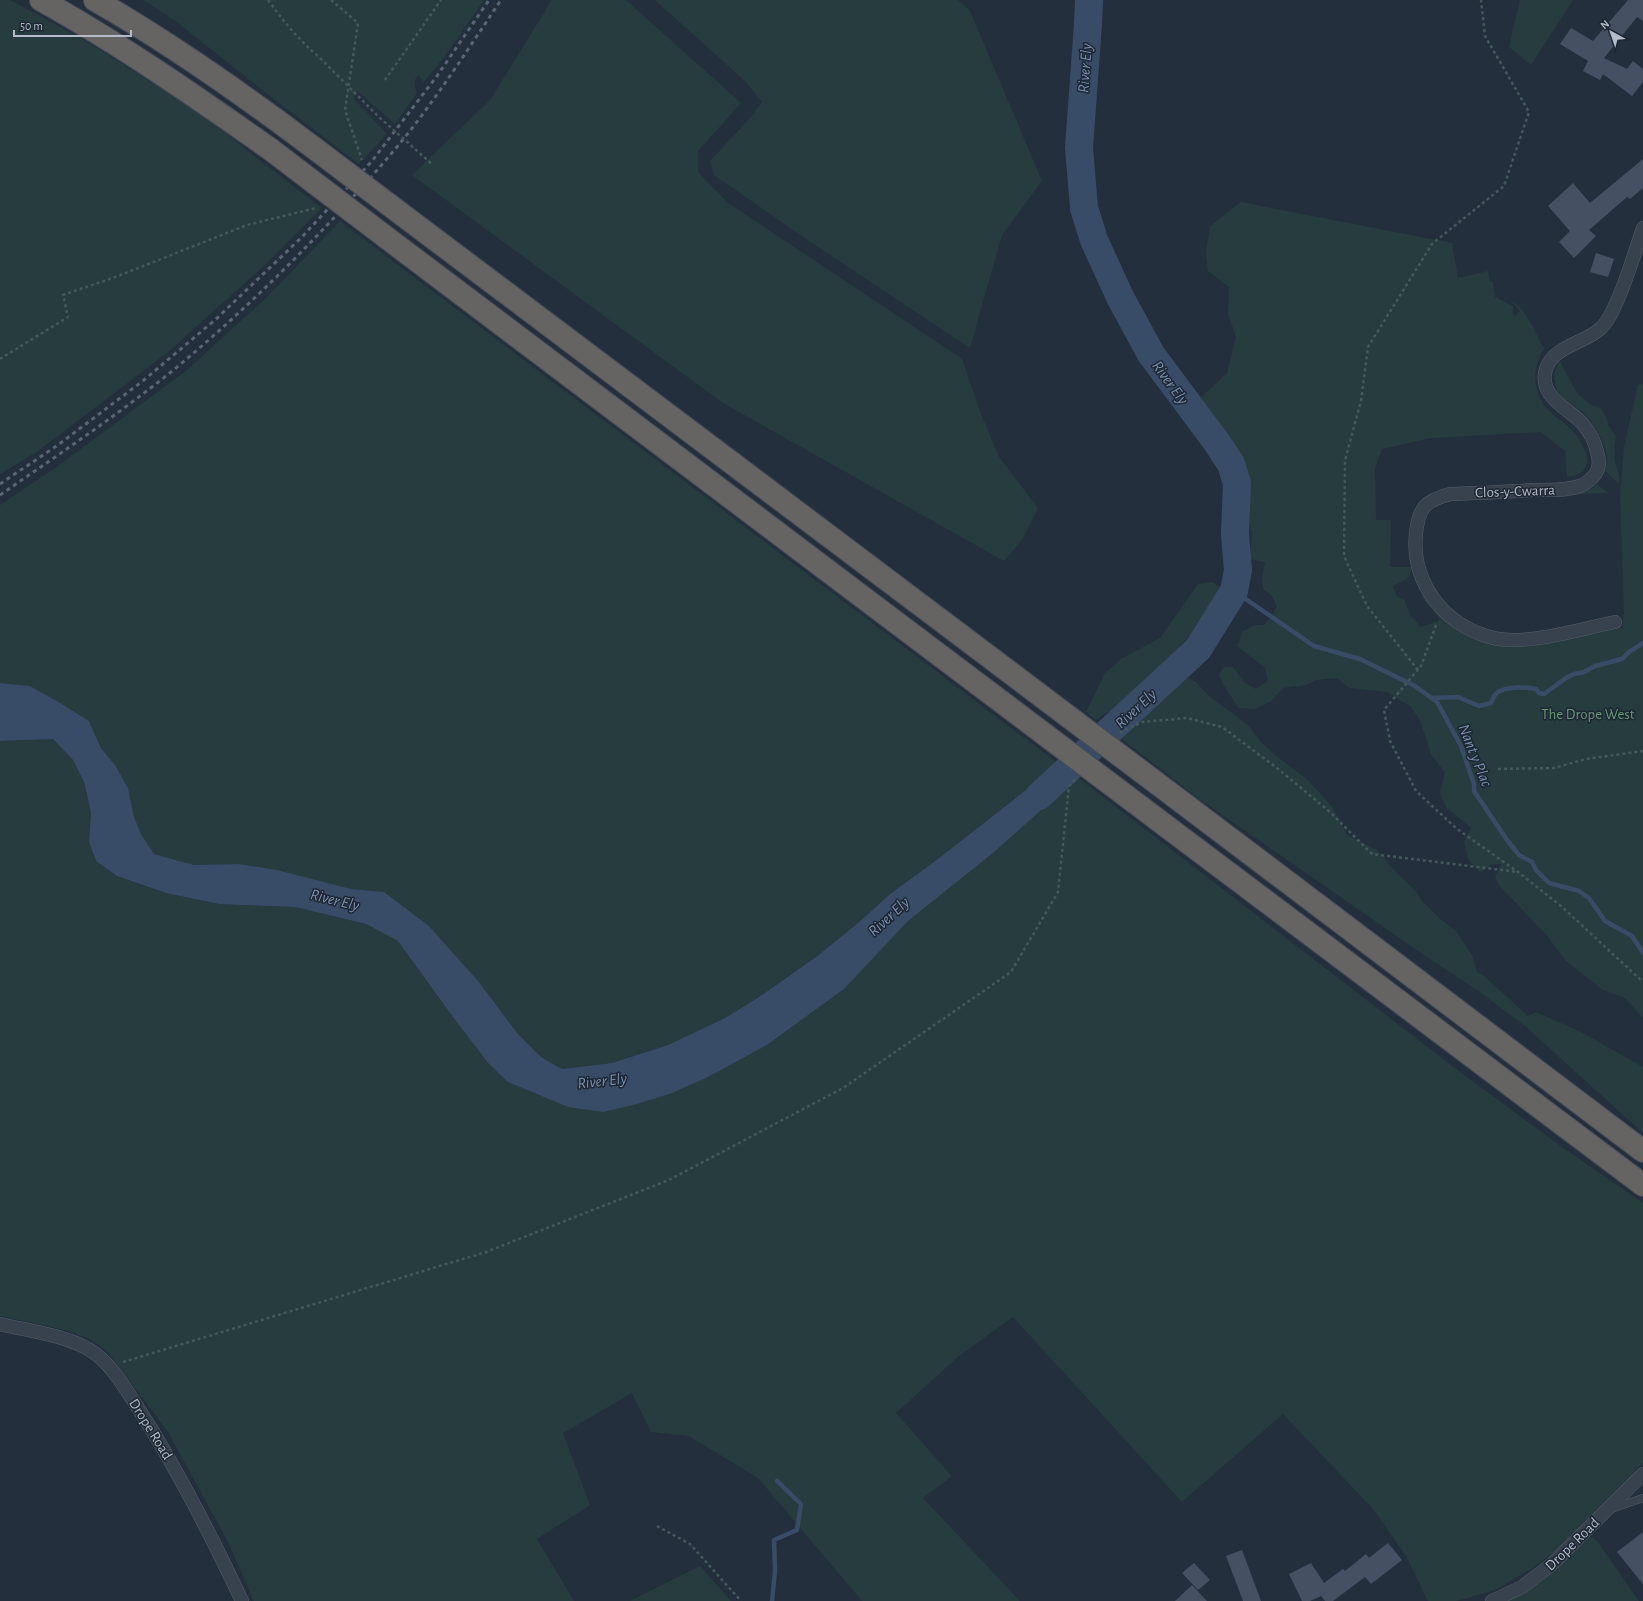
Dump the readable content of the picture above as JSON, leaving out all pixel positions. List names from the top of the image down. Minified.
{"streets":{"street":["Clos-y-Cwarra","Drope Road"]},"water":["River Ely","Nant y Plac"],"parks":["The Drope West"],"scale_bar":"50 m","north":"top left"}
